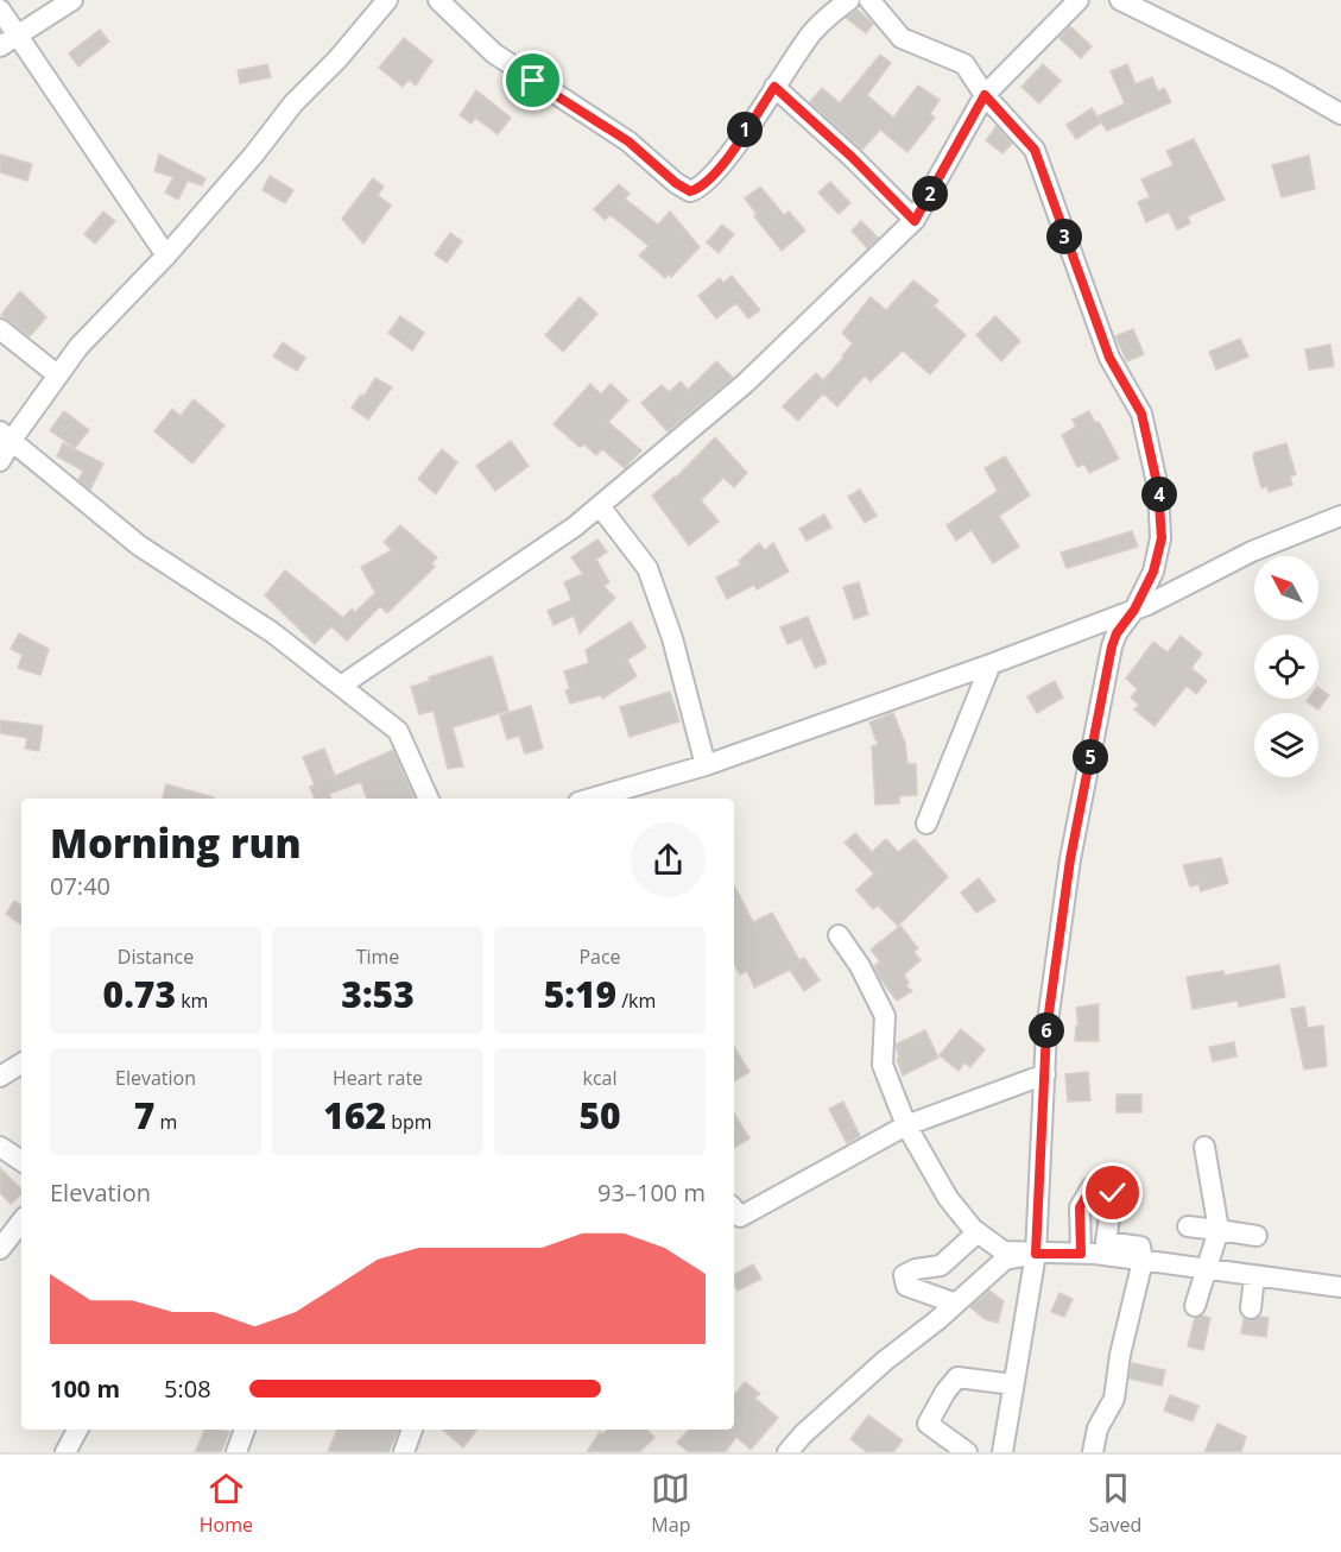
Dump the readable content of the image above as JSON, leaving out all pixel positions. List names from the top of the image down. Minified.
{"north":"top left","page":{"pins":["1","2","3","4","5","6"],"heading":["Morning run","07:40"],"stats":[["Distance","0.73 km"],["Time","3:53"],["Pace","5:19 /km"],["Elevation","7 m"],["Heart rate","162 bpm"],["kcal","50"]],"chart":["Elevation","93–100 m"],"list":[{"name":"100 m","note":"5:08"}],"tabs":["Home","Map","Saved"]}}
